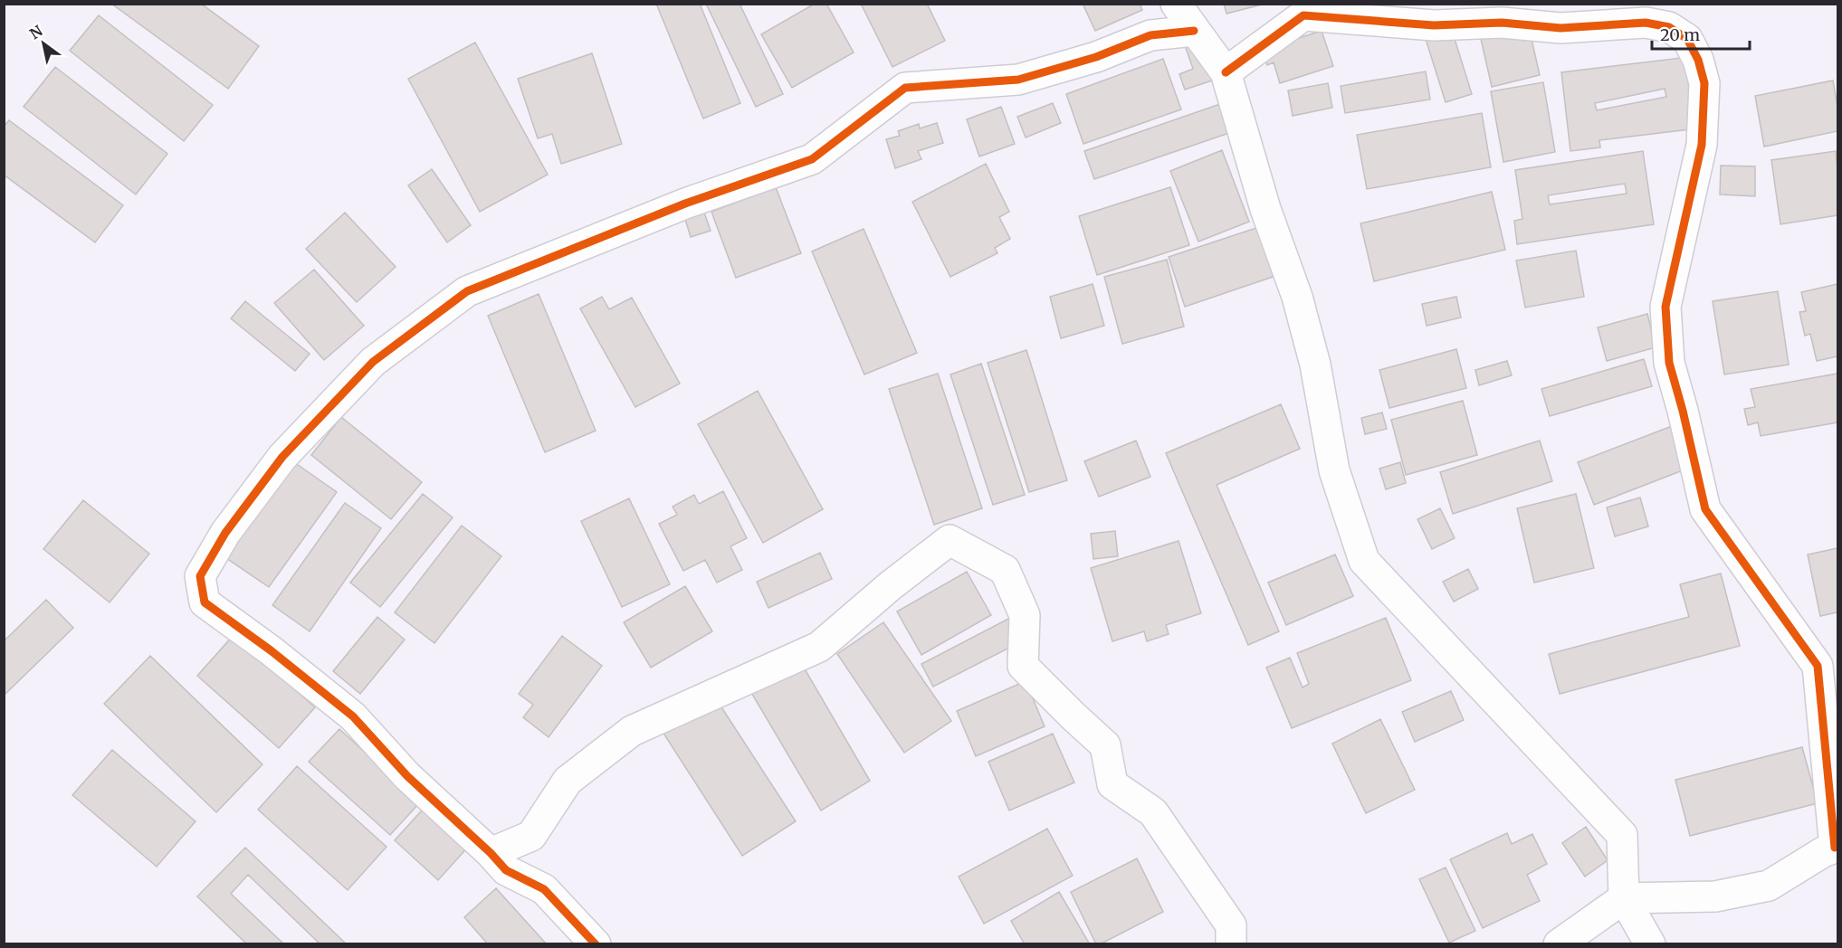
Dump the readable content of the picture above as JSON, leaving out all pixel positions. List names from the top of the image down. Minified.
{"scale_bar":"20 m","north":"top left"}
